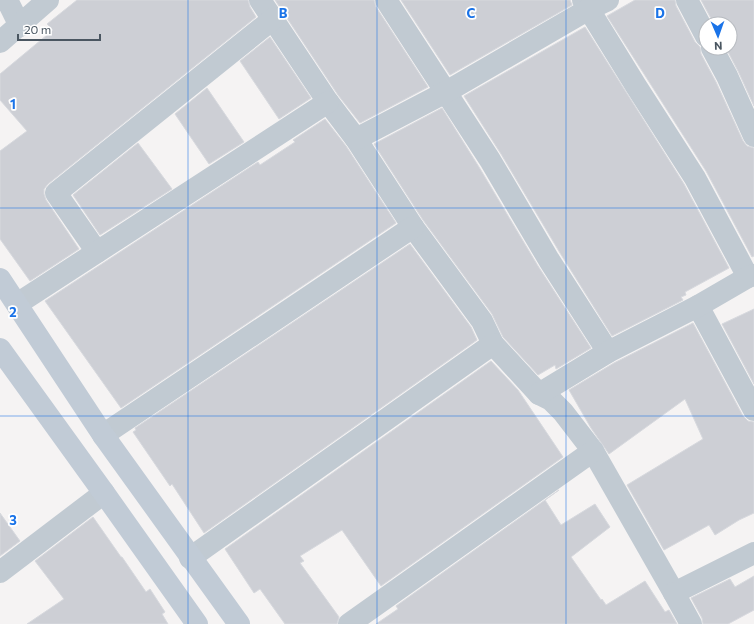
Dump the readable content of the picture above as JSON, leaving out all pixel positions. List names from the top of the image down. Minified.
{"scale_bar":"20 m","north":"bottom","grid":{"columns":["B","C","D"],"rows":["1","2","3"]}}
